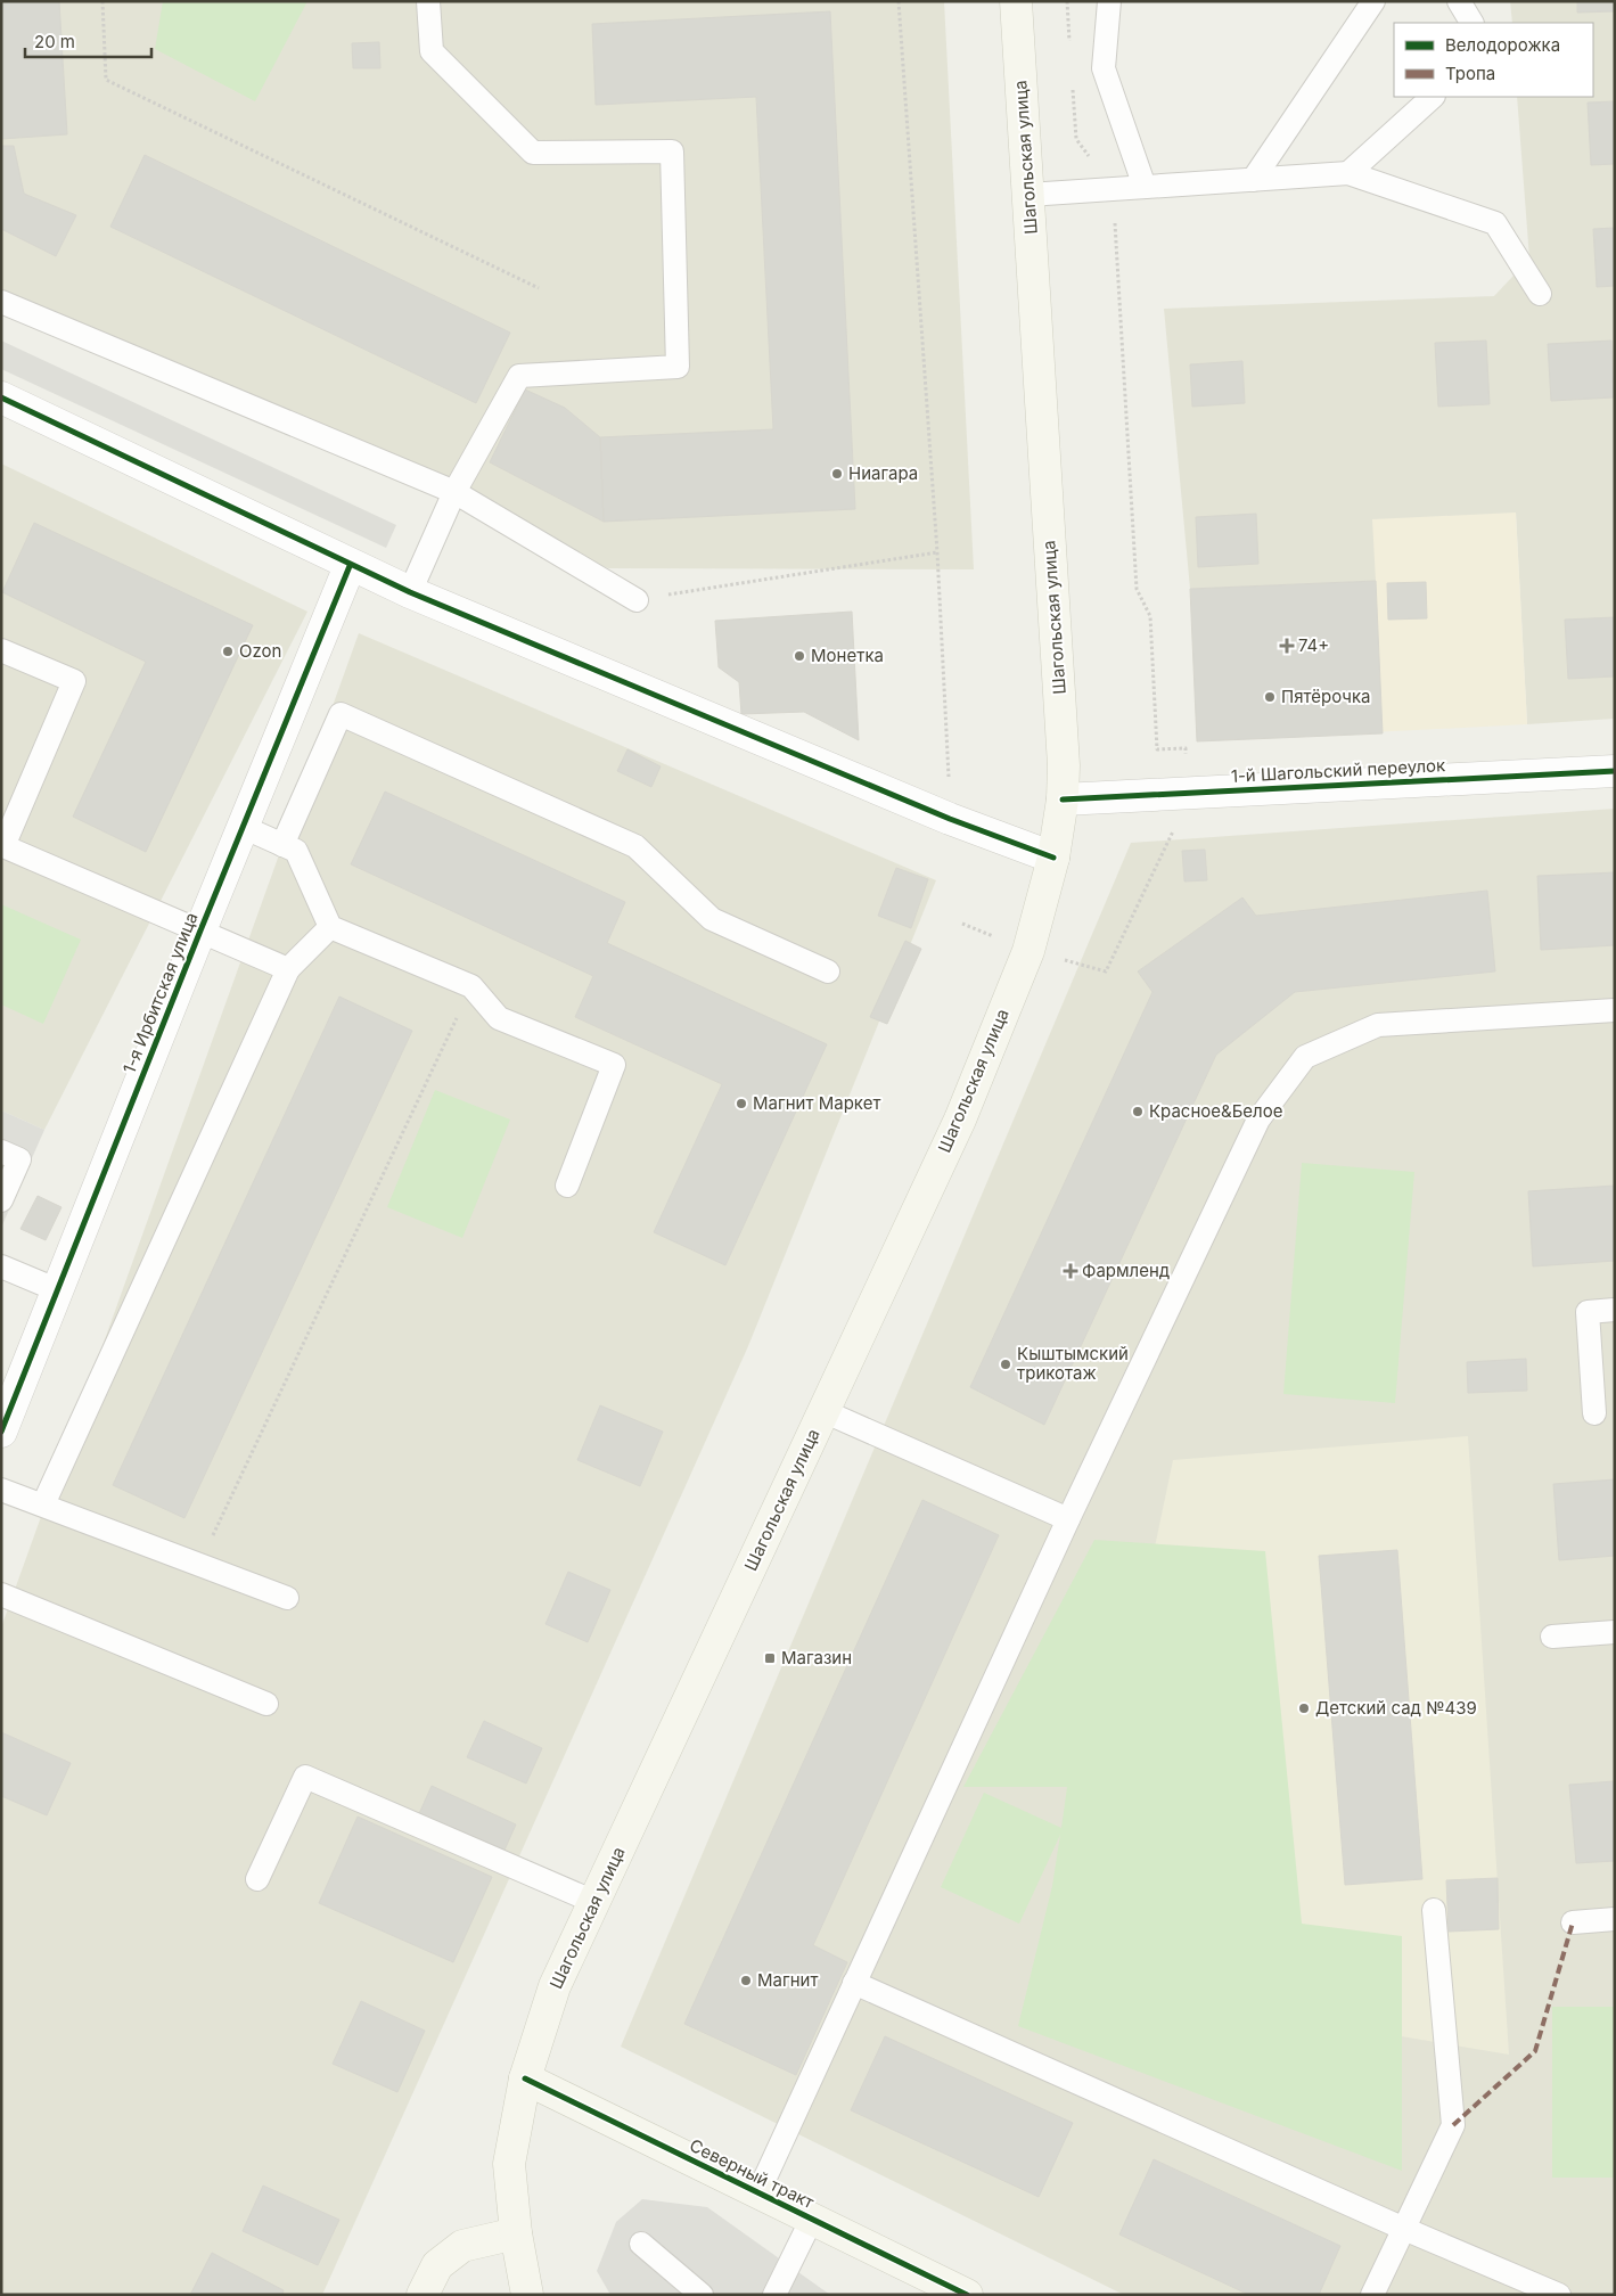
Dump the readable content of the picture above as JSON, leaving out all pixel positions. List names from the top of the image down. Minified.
{"streets":{"main road":["Шагольская улица","Северный тракт"],"street":["1-й Шагольский переулок","1-я Ирбитская улица"]},"crossings":[["Шагольская улица","1-й Шагольский переулок"],["Шагольская улица","Северный тракт"]],"places":{"other":["Ниагара","Ozon","Монетка","Пятёрочка","Магнит Маркет","Красное&Белое","Кыштымский трикотаж","Детский сад №439","Магнит"],"health":["74+","Фармленд"],"transit":["Магазин"]},"legend":["Велодорожка","Тропа"],"scale_bar":"20 m"}
